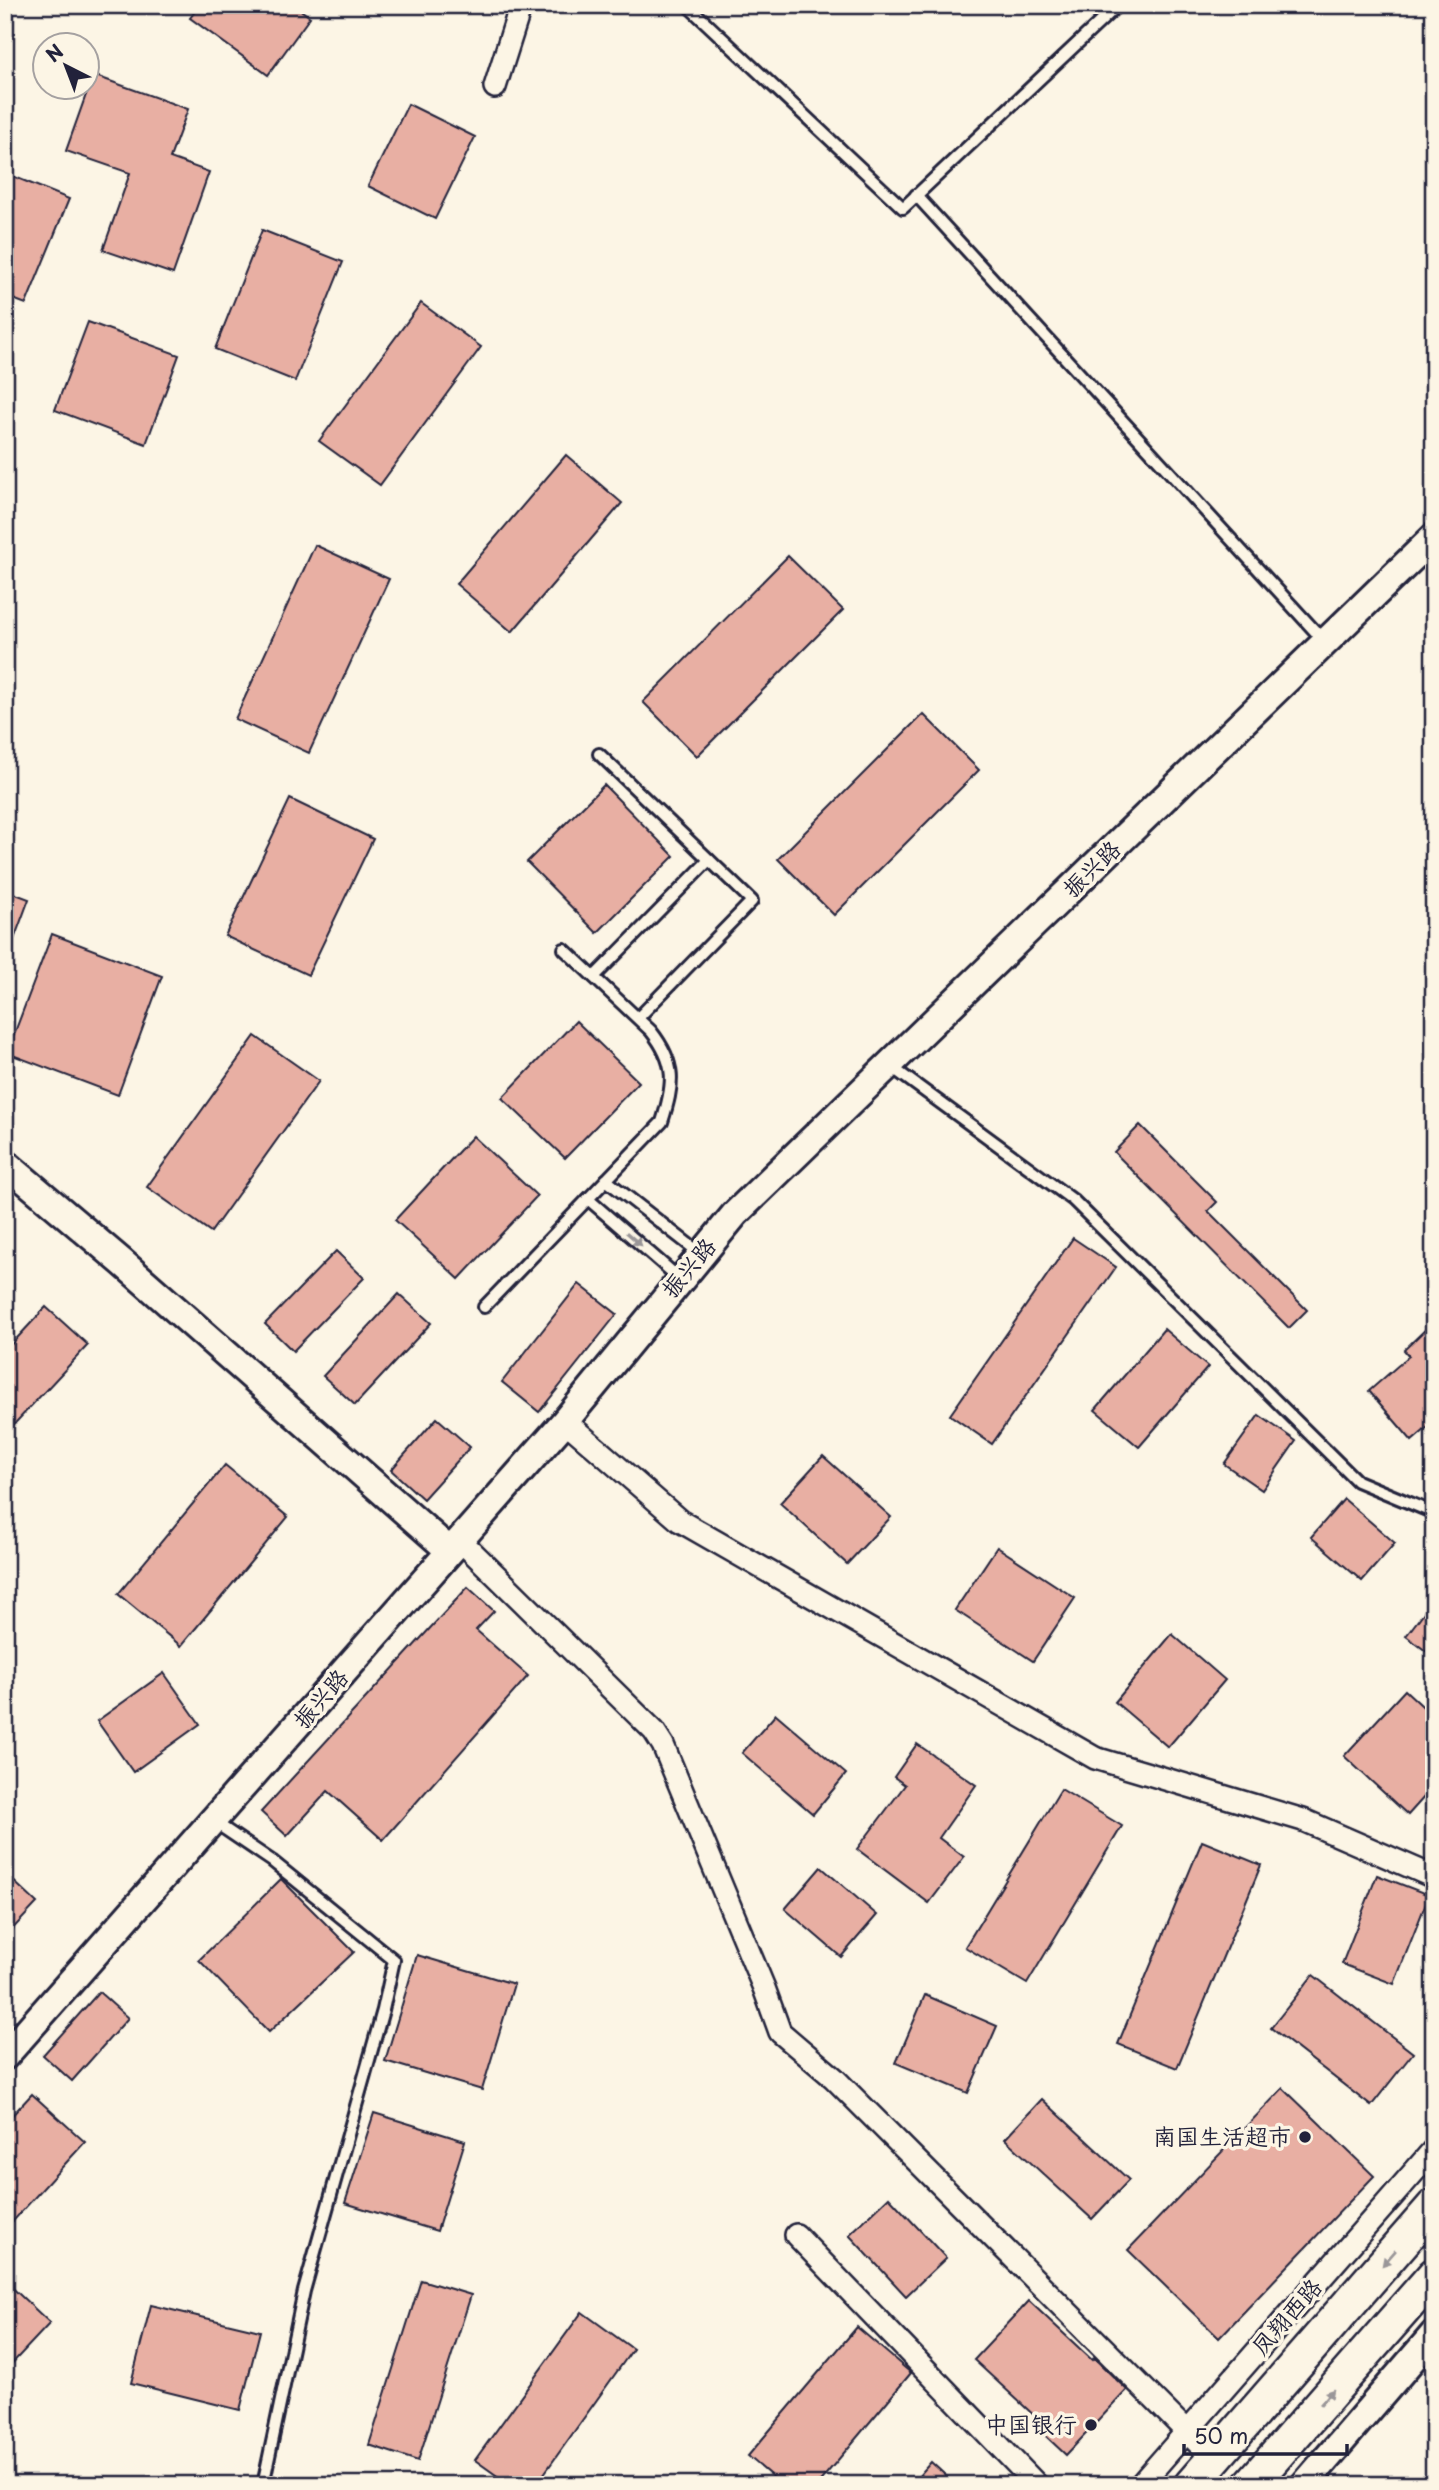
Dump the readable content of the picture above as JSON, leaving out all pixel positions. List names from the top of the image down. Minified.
{"streets":{"main road":["凤翔西路"],"street":["振兴路"]},"places":["南国生活超市","中国银行"],"scale_bar":"50 m","north":"top left"}
